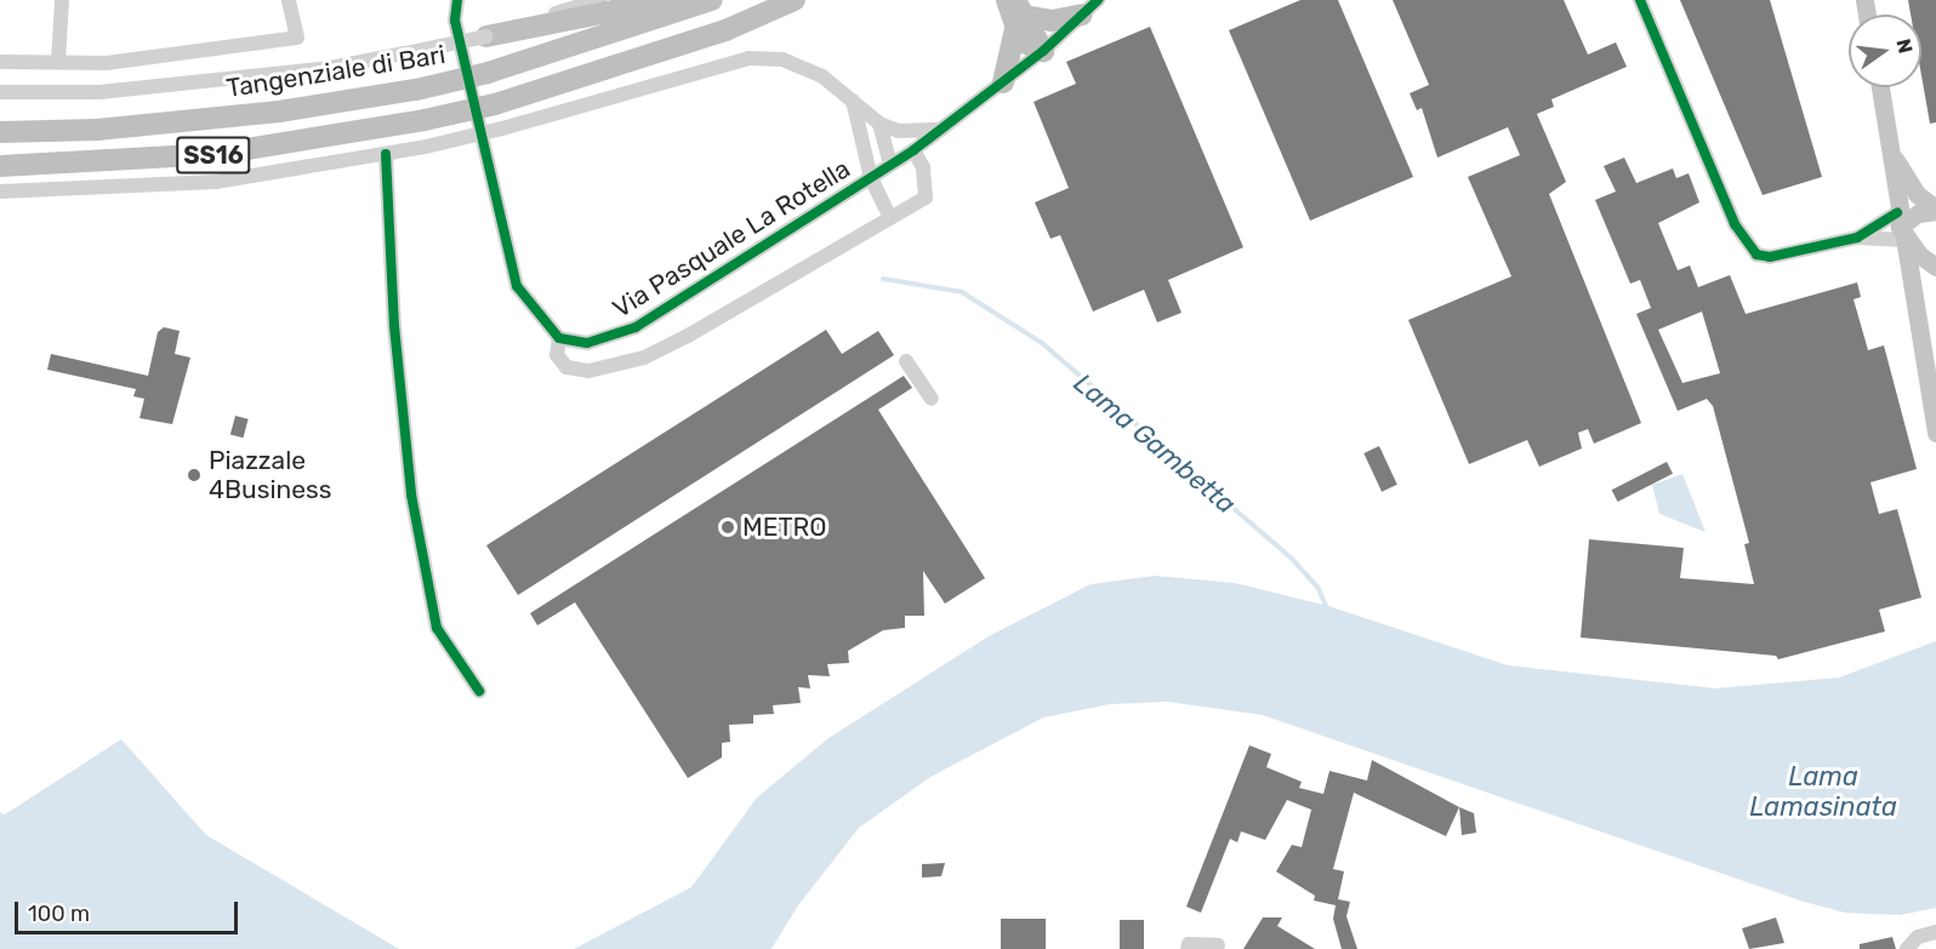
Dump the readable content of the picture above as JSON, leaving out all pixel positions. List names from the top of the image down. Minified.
{"streets":{"highway":["Tangenziale di Bari","SS16"],"street":["Via Pasquale La Rotella"]},"water":["Lama Gambetta","Lama Lamasinata"],"places":["Piazzale 4Business","METRO"],"scale_bar":"100 m","north":"right"}
